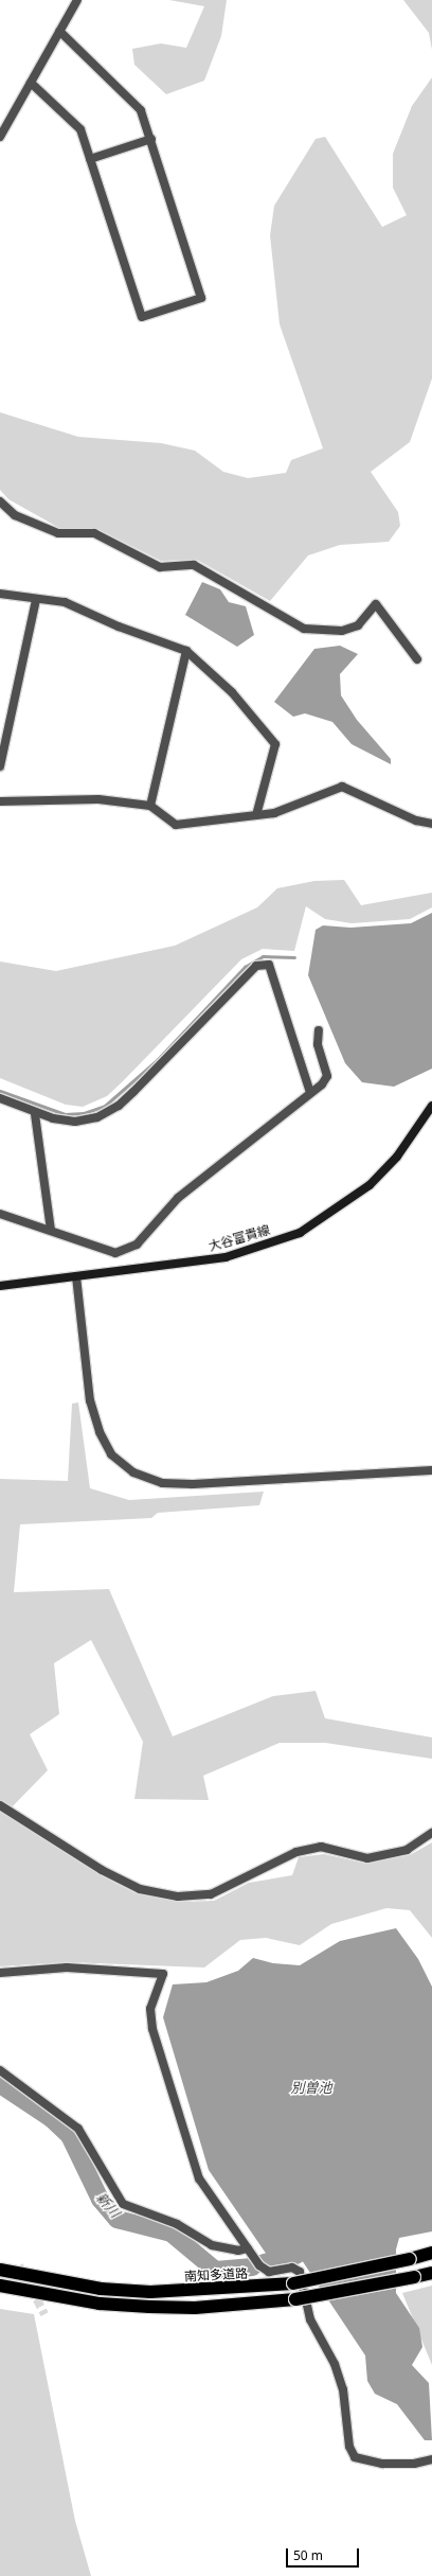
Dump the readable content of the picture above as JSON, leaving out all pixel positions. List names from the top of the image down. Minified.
{"streets":{"highway":["南知多道路"],"main road":["大谷富貴線"]},"water":["別曽池","新川"],"scale_bar":"50 m"}
